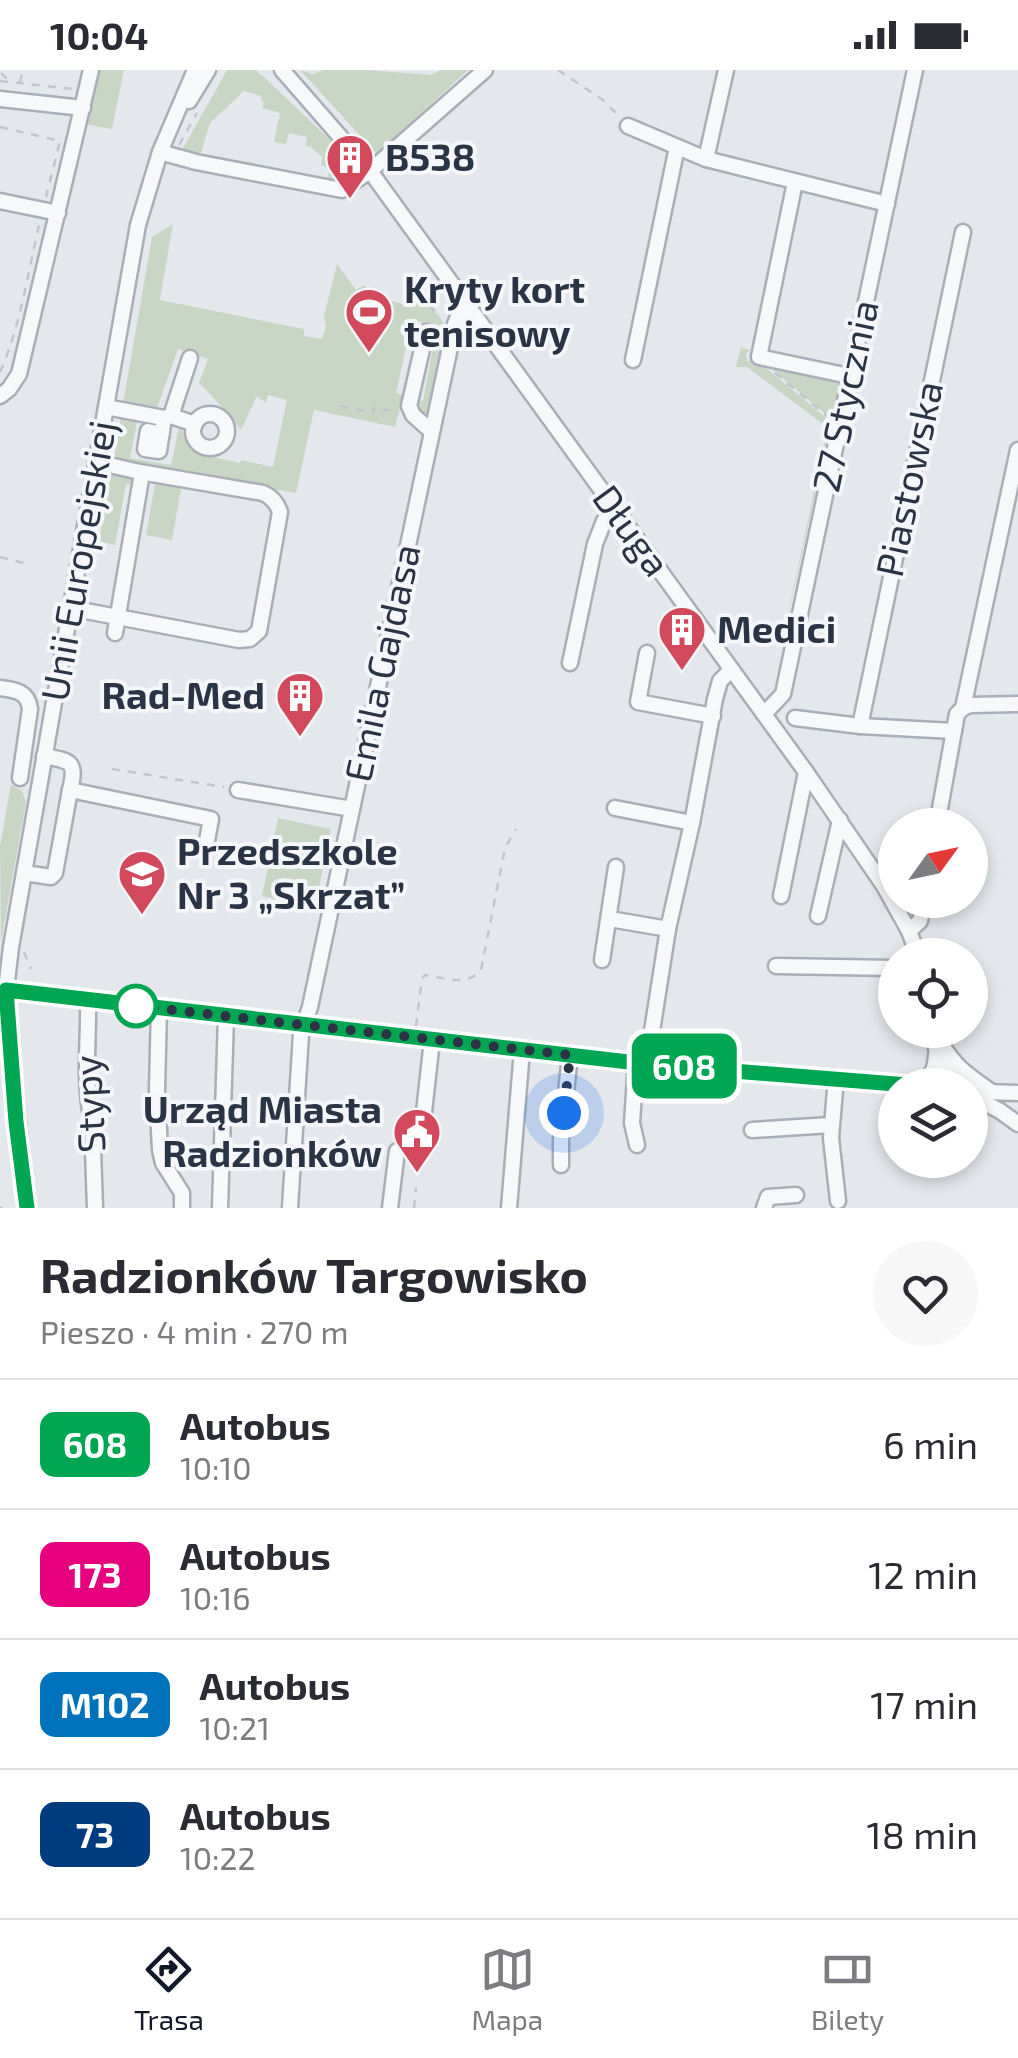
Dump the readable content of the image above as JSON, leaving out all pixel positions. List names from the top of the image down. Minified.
{"streets":{"street":["27 Stycznia","Piastowska","Długa","Unii Europejskiej","Emila Gajdasa","Stypy"]},"crossings":[["27 Stycznia","Długa"],["Długa","Emila Gajdasa"]],"places":{"building":["B538","Medici","Rad-Med"],"sports":["Kryty kort tenisowy"],"school or university":["Przedszkole Nr 3 „Skrzat”"],"public building":["Urząd Miasta Radzionków"]},"lines":["bus line 608"],"north":"top right","page":{"status":"10:04","on_map":"608","heading":["Radzionków Targowisko","Pieszo · 4 min · 270 m"],"list":[{"mark":"608","name":"Autobus","note":"10:10","value":"6 min"},{"mark":"173","name":"Autobus","note":"10:16","value":"12 min"},{"mark":"M102","name":"Autobus","note":"10:21","value":"17 min"},{"mark":"73","name":"Autobus","note":"10:22","value":"18 min"}],"tabs":["Trasa","Mapa","Bilety"]}}
